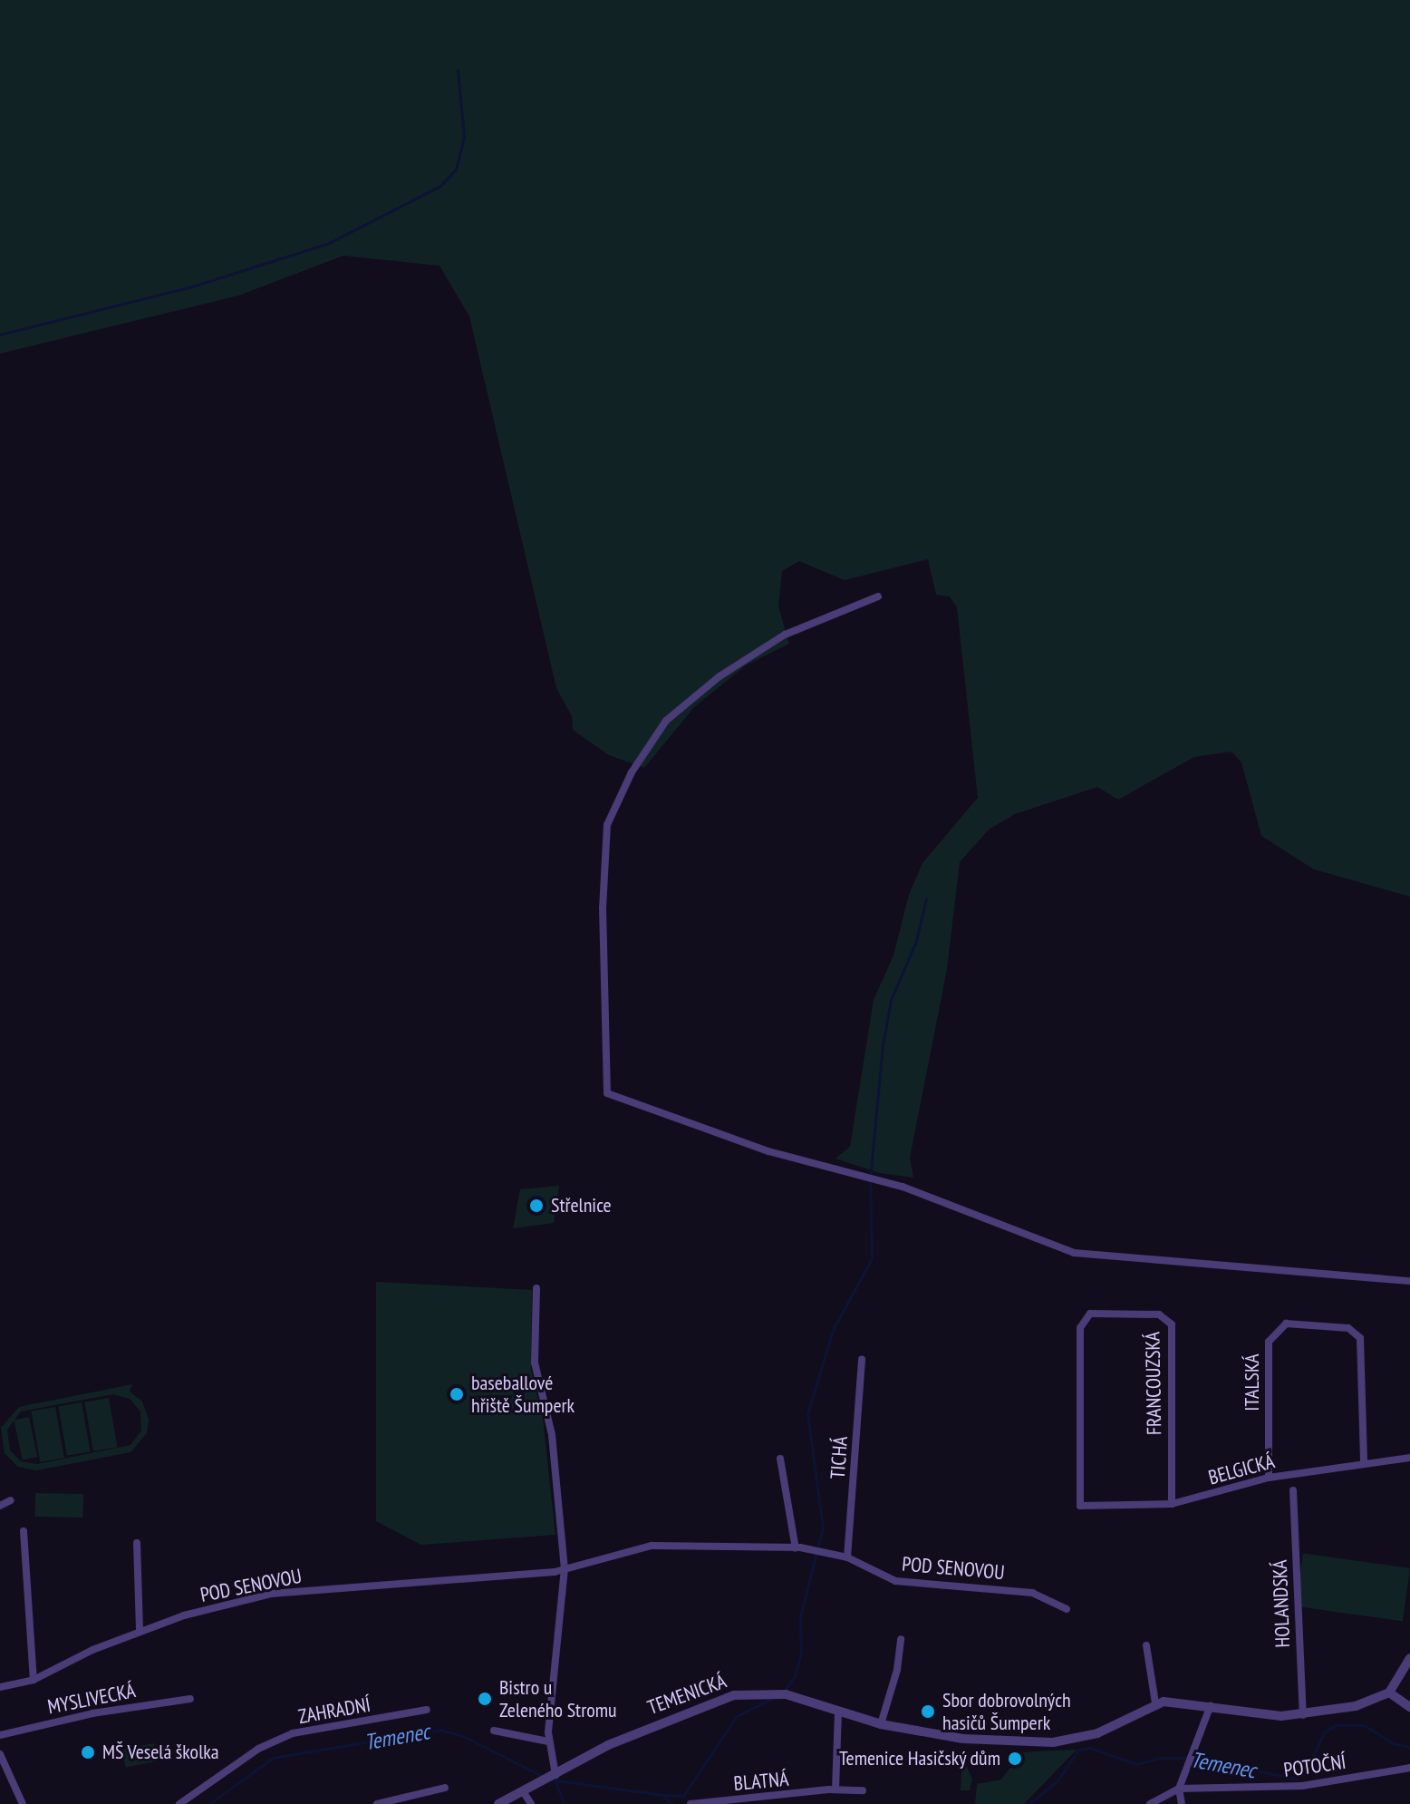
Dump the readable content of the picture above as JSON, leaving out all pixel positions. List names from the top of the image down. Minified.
{"streets":{"street":["ITALSKÁ","FRANCOUZSKÁ","TICHÁ","BELGICKÁ","POD SENOVOU","HOLANDSKÁ","TEMENICKÁ","MYSLIVECKÁ","ZAHRADNÍ","POTOČNÍ","BLATNÁ"]},"crossings":[["ITALSKÁ","BELGICKÁ"],["FRANCOUZSKÁ","BELGICKÁ"],["TICHÁ","POD SENOVOU"],["HOLANDSKÁ","TEMENICKÁ"]],"water":["Temenec"],"places":["Střelnice","baseballové hřiště Šumperk","Bistro u Zeleného Stromu","Sbor dobrovolných hasičů Šumperk","MŠ Veselá školka","Temenice Hasičský dům"]}
